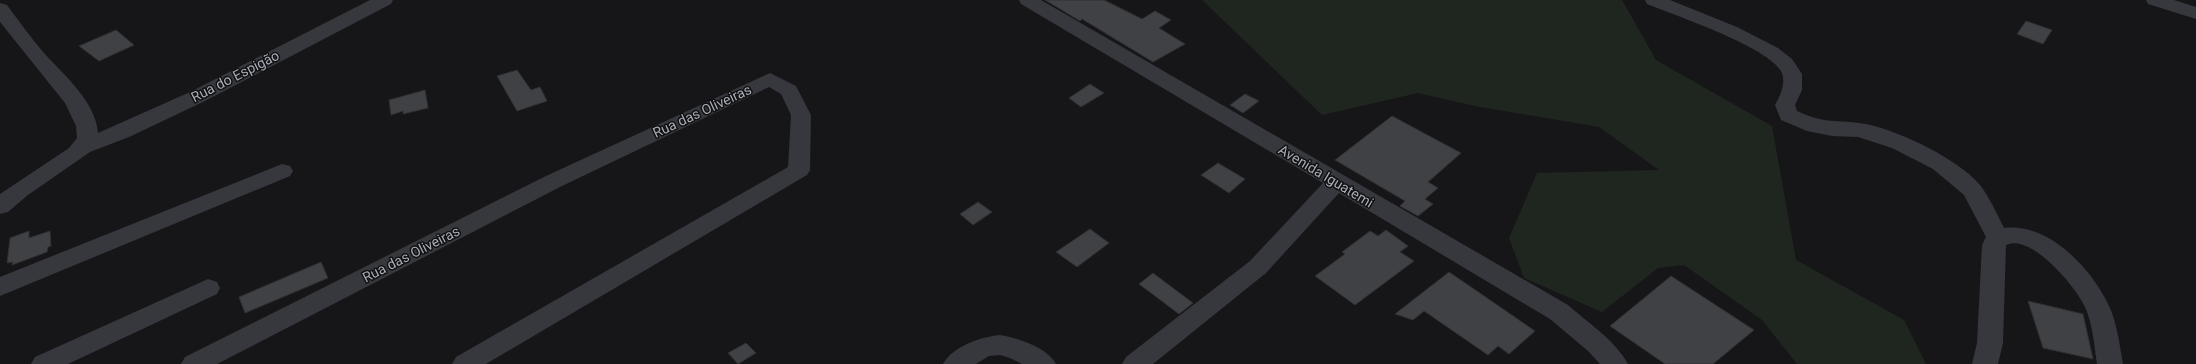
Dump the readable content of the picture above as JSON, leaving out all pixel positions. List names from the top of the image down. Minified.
{"streets":{"street":["Rua do Espigão","Rua das Oliveiras","Avenida Iguatemi"]}}
